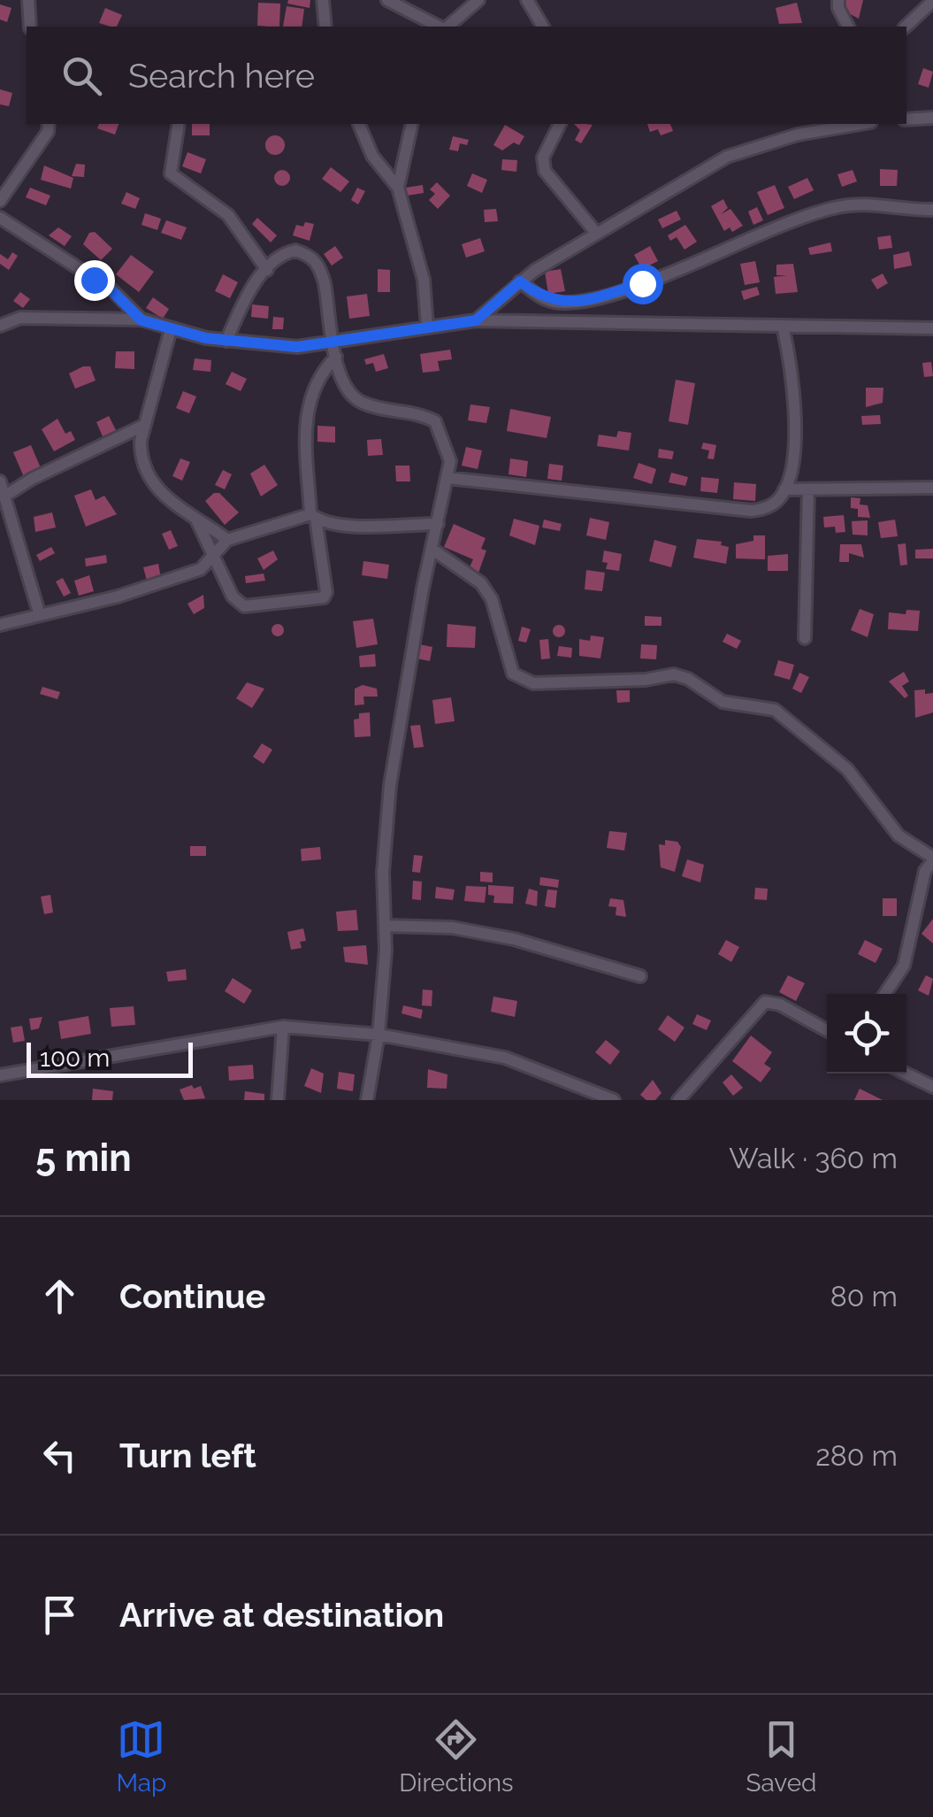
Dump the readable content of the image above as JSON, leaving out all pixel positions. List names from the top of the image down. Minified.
{"scale_bar":"100 m","page":{"search":"Search here","scale":"100 m","heading":["5 min","Walk · 360 m"],"list":[["Continue","80 m"],["Turn left","280 m"],"Arrive at destination"],"nav":["Map","Directions","Saved"]}}
